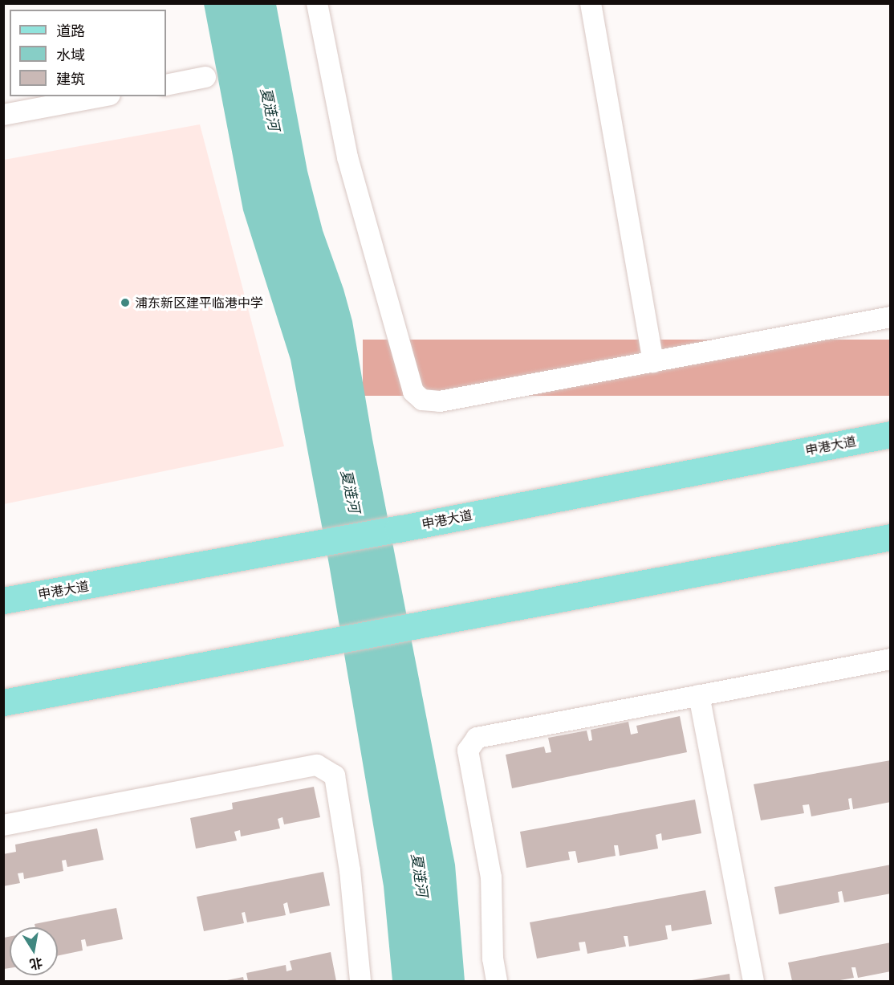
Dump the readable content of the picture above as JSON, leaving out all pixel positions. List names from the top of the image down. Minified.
{"streets":{"main road":["申港大道"]},"water":["夏涟河"],"places":["浦东新区建平临港中学"],"legend":["道路","水域","建筑"],"north":"bottom"}
